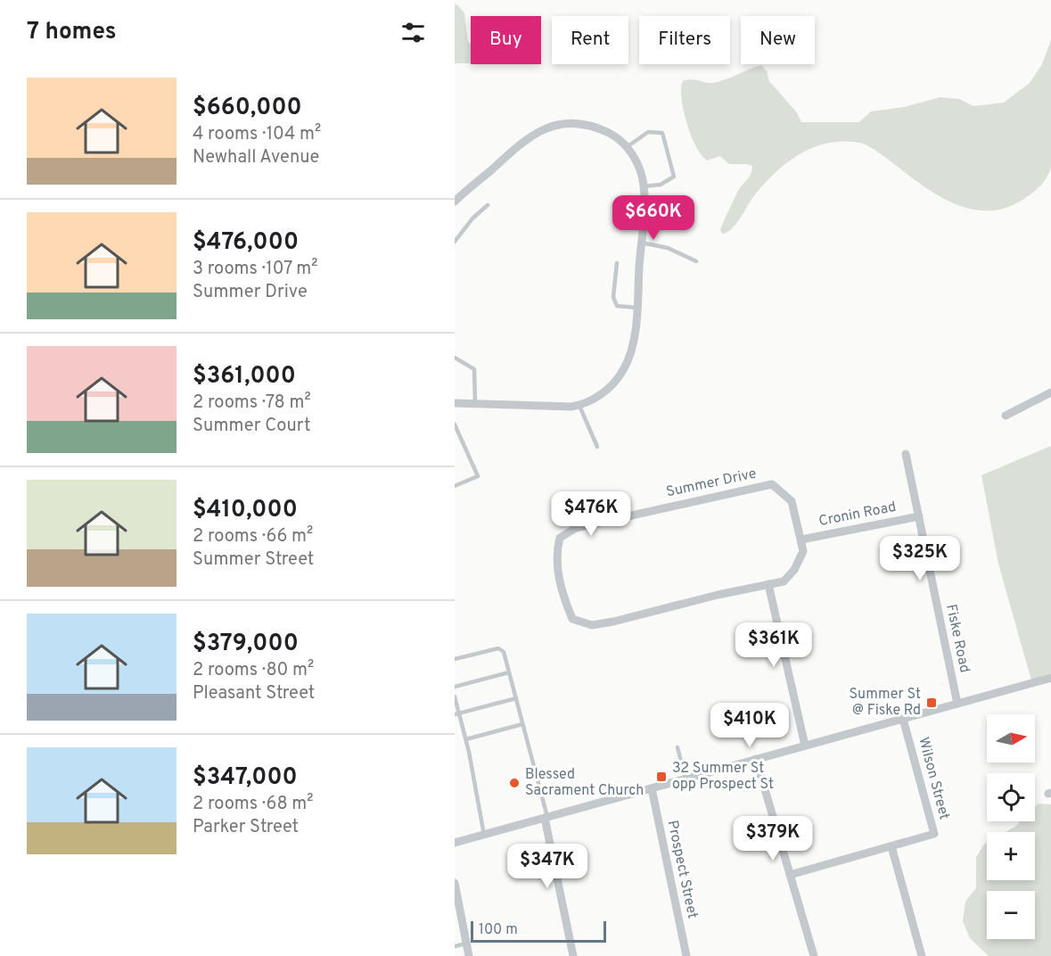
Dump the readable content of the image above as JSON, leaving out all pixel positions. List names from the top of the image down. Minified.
{"streets":{"street":["Summer Drive","Cronin Road","Fiske Road","Wilson Street","Prospect Street"]},"crossings":[["Summer Drive","Cronin Road"],["Cronin Road","Fiske Road"]],"places":{"transit":["Summer St @ Fiske Rd","32 Summer St opp Prospect St"],"other":["Blessed Sacrament Church"]},"scale_bar":"100 m","north":"right","page":{"heading":"7 homes","chip":["Buy","Rent","Filters","New"],"list":[{"name":"$660,000","note":"4 rooms · 104 m² · Newhall Avenue"},{"name":"$476,000","note":"3 rooms · 107 m² · Summer Drive"},{"name":"$361,000","note":"2 rooms · 78 m² · Summer Court"},{"name":"$410,000","note":"2 rooms · 66 m² · Summer Street"},{"name":"$379,000","note":"2 rooms · 80 m² · Pleasant Street"},{"name":"$347,000","note":"2 rooms · 68 m² · Parker Street"}],"price":["$660K","$476K","$325K","$361K","$410K","$379K","$347K"],"map_buttons":["+","−"],"scale":"100 m"}}
